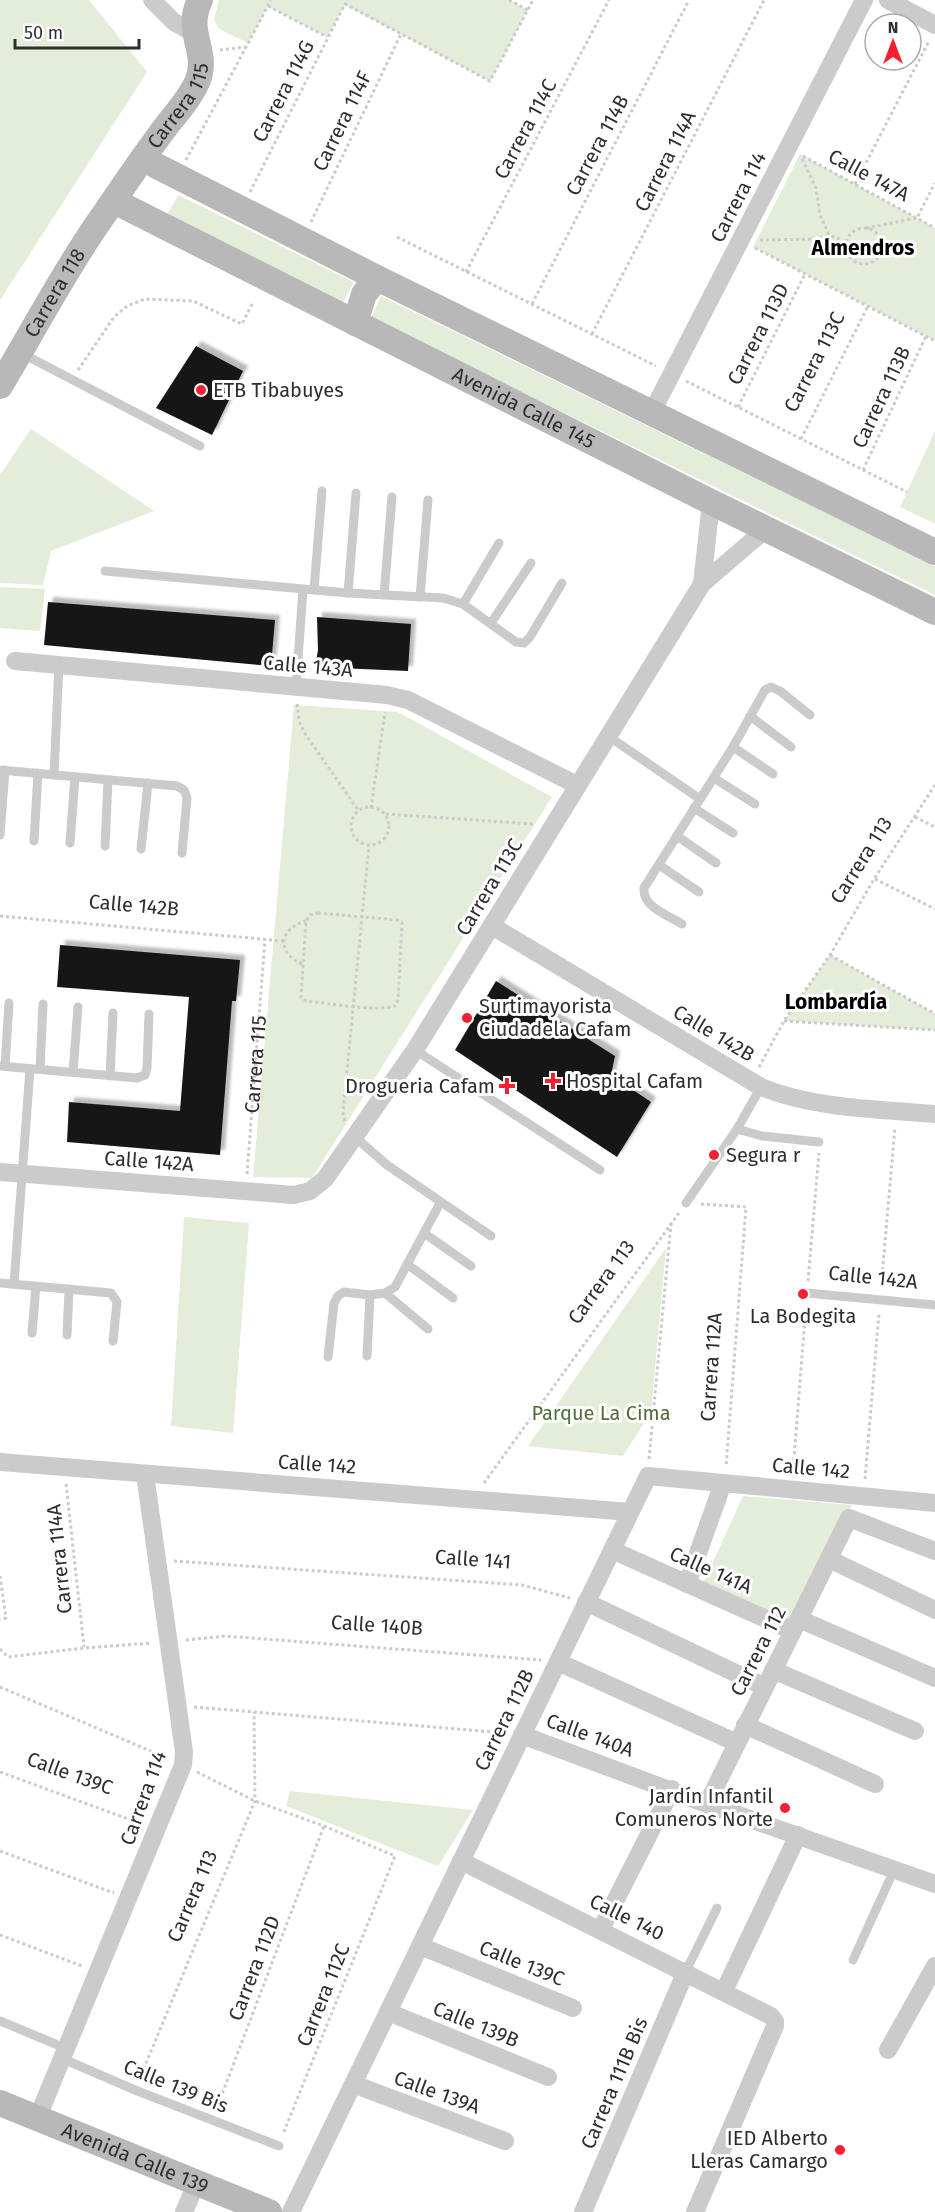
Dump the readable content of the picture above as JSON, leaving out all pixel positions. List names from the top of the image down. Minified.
{"streets":{"main road":["Carrera 115","Carrera 118","Avenida Calle 145","Avenida Calle 139"],"street":["Carrera 114","Carrera 113C","Calle 143A","Calle 142B","Calle 142A","Calle 142","Calle 141A","Carrera 112","Carrera 112B","Calle 140A","Calle 139C","Calle 140","Calle 139B","Carrera 111B Bis","Calle 139A"],"lane":["Calle 139 Bis"],"path":["Carrera 114G","Carrera 114F","Carrera 114C","Carrera 114B","Carrera 114A","Calle 147A","Carrera 113D","Carrera 113B","Carrera 113","Carrera 112A","Calle 141","Calle 140B","Carrera 112D","Carrera 112C"]},"crossings":[["Carrera 114G","Carrera 114F"],["Carrera 115","Carrera 118"],["Carrera 115","Avenida Calle 145"],["Carrera 115","Calle 142B"],["Carrera 115","Calle 142A"],["Carrera 114A","Calle 142"],["Carrera 114A","Calle 140B"],["Carrera 114","Calle 142"],["Carrera 114","Calle 141"],["Carrera 114","Calle 140B"],["Carrera 114","Calle 140A"],["Carrera 114","Calle 139C"],["Carrera 114","Calle 139 Bis"],["Carrera 114","Avenida Calle 139"],["Carrera 118","Avenida Calle 145"],["Carrera 113C","Avenida Calle 145"],["Carrera 113C","Calle 143A"],["Carrera 113C","Calle 142B"],["Carrera 113C","Calle 142A"],["Carrera 113","Calle 142B"],["Carrera 113","Carrera 112A"],["Carrera 113","Calle 142"],["Carrera 113","Calle 140A"],["Carrera 113","Calle 139 Bis"],["Carrera 112A","Calle 142"],["Calle 142","Carrera 112B"],["Calle 141","Carrera 112B"],["Calle 141A","Carrera 112"],["Calle 141A","Carrera 112B"],["Calle 140B","Carrera 112B"],["Carrera 112","Calle 140A"],["Carrera 112B","Calle 140A"],["Carrera 112B","Calle 139C"],["Carrera 112B","Calle 140"],["Carrera 112B","Calle 139B"],["Carrera 112B","Calle 139A"],["Calle 140","Carrera 111B Bis"],["Carrera 112D","Calle 139 Bis"],["Carrera 112C","Calle 139 Bis"]],"districts":["Almendros","Lombardía"],"parks":["Parque La Cima"],"places":{"other":["ETB Tibabuyes","Surtimayorista Ciudadela Cafam","Segura r","La Bodegita","Jardín Infantil Comuneros Norte","IED Alberto Lleras Camargo"],"health":["Hospital Cafam","Drogueria Cafam"]},"scale_bar":"50 m","north":"top"}
